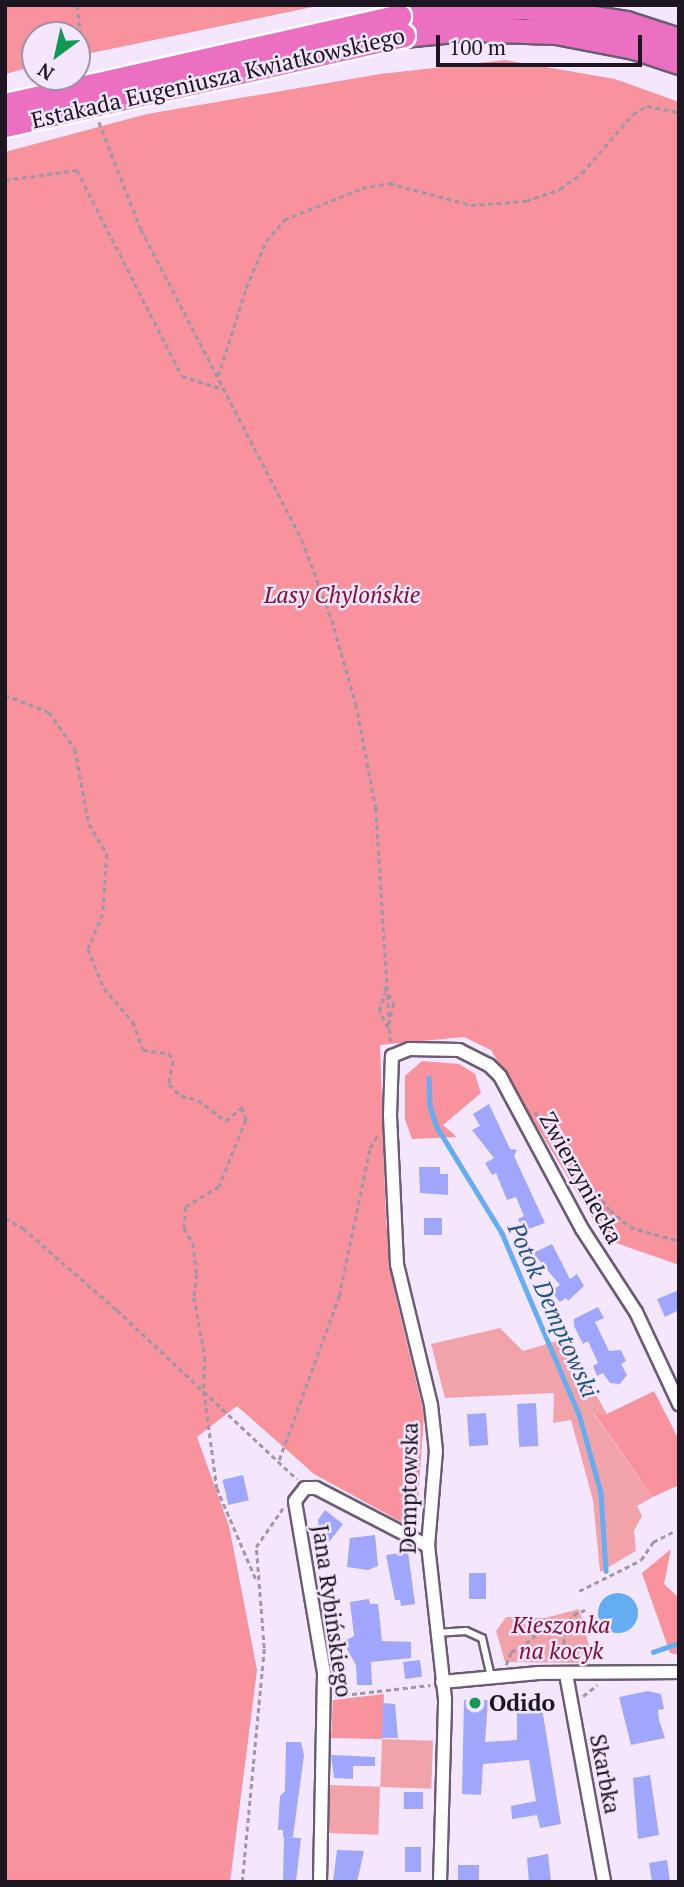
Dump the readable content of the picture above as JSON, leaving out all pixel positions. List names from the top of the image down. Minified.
{"streets":{"highway":["Estakada Eugeniusza Kwiatkowskiego"],"street":["Zwierzyniecka","Demptowska","Jana Rybińskiego","Skarbka"]},"crossings":[["Zwierzyniecka","Demptowska"],["Demptowska","Jana Rybińskiego"]],"water":["Potok Demptowski"],"parks":["Lasy Chylońskie","Kieszonka na kocyk"],"places":["Odido"],"scale_bar":"100 m","north":"bottom left"}
